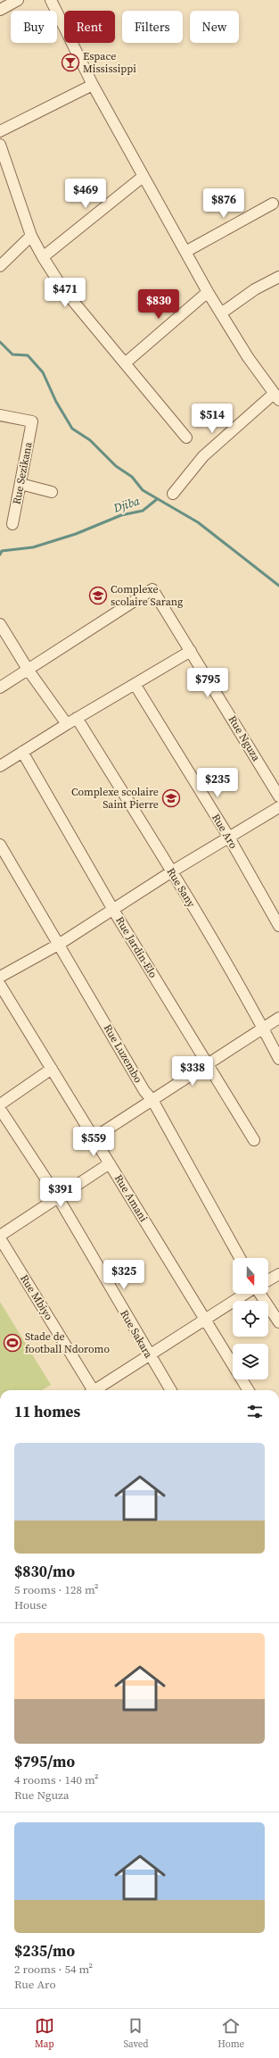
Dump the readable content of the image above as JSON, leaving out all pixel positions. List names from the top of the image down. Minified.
{"streets":{"street":["Rue Sezikana","Rue Nguza","Rue Aro","Rue Sany","Rue Jardin-Elo","Rue Luzembo","Rue Amani","Rue Mbiyo","Rue Sakara"]},"water":["Djiba"],"places":{"bar":["Espace Mississippi"],"school or university":["Complexe scolaire Sarang","Complexe scolaire Saint Pierre"],"sports":["Stade de football Ndoromo"]},"north":"bottom","page":{"chip":["Buy","Rent","Filters","New"],"price":["$469","$876","$471","$830","$514","$795","$235","$338","$559","$391","$325"],"heading":"11 homes","list":[{"name":"$830/mo","note":"5 rooms · 128 m² · House"},{"name":"$795/mo","note":"4 rooms · 140 m² · Rue Nguza"},{"name":"$235/mo","note":"2 rooms · 54 m² · Rue Aro"}],"tabs":["Map","Saved","Home"]}}
